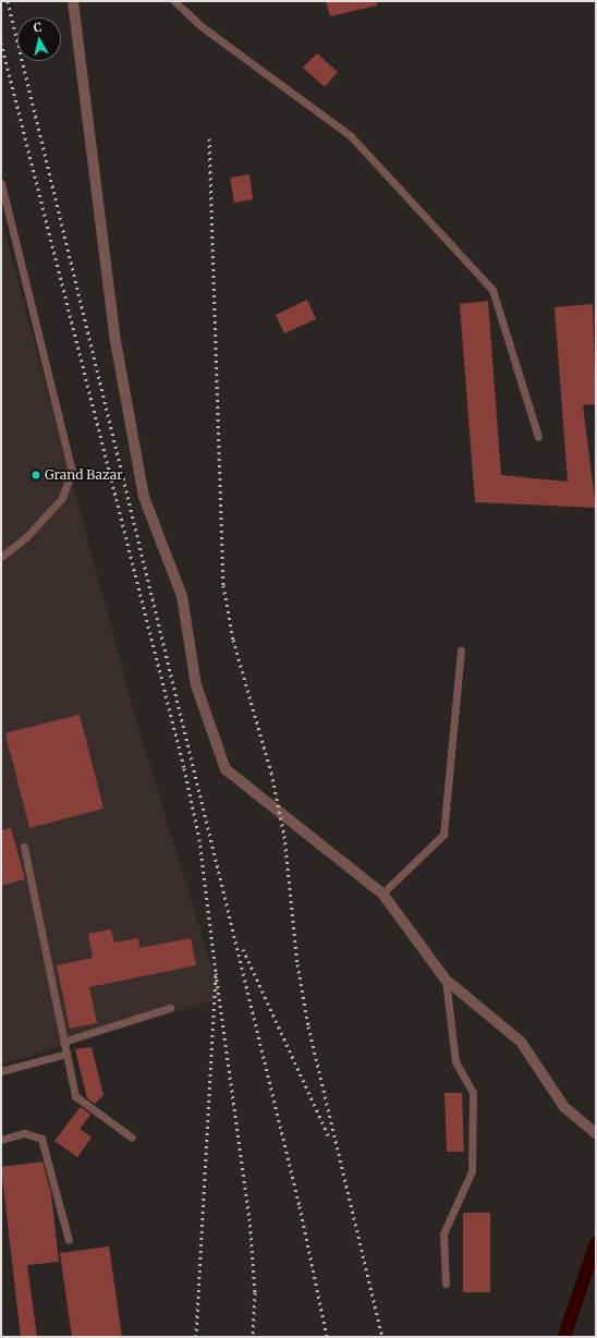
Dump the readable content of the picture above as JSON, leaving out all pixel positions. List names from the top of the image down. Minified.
{"places":["Grand Bazar"],"north":"top"}
